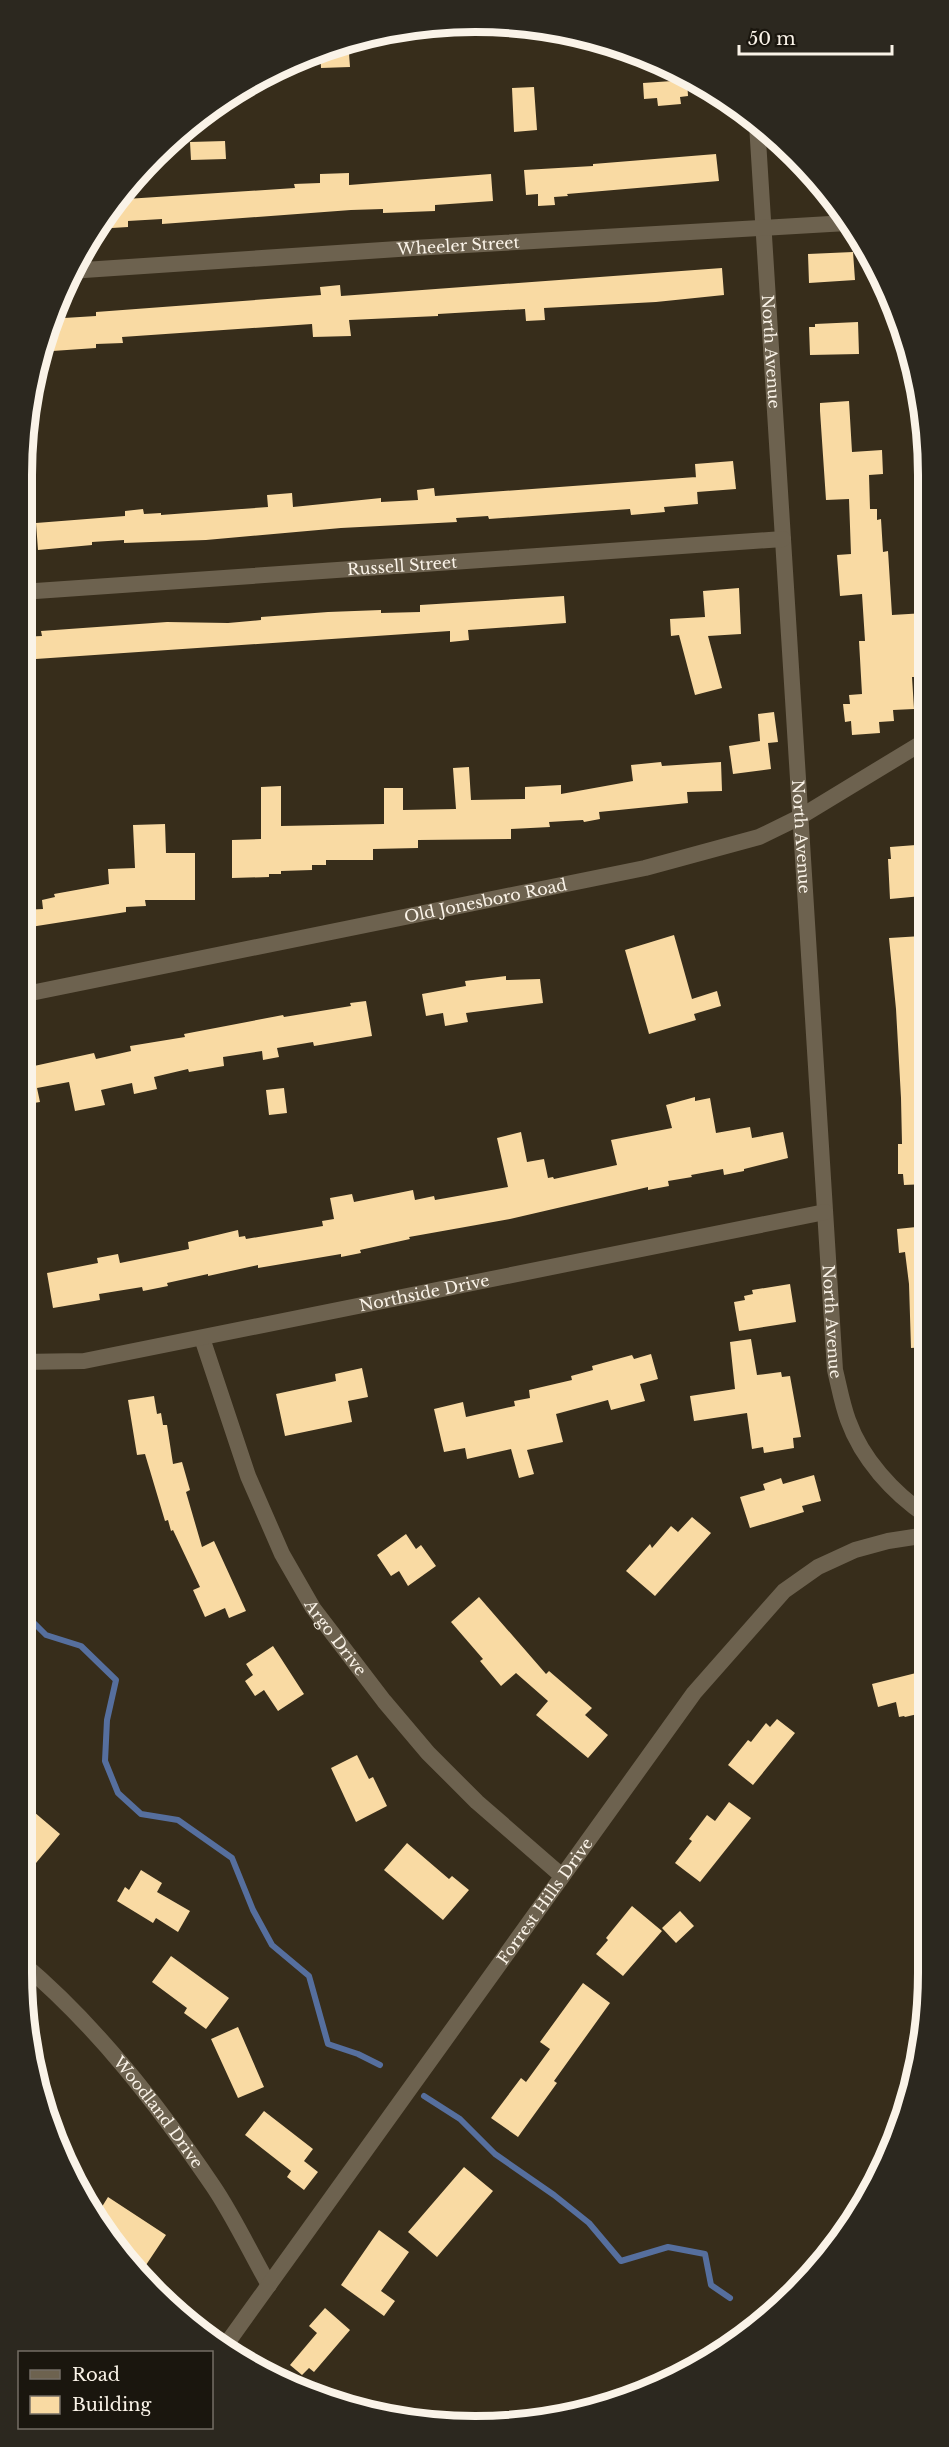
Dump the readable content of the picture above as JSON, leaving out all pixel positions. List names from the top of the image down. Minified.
{"streets":{"street":["Wheeler Street","North Avenue","Russell Street","Old Jonesboro Road","Northside Drive","Argo Drive","Forrest Hills Drive","Woodland Drive"]},"crossings":[["Wheeler Street","North Avenue"],["North Avenue","Russell Street"],["North Avenue","Old Jonesboro Road"],["North Avenue","Northside Drive"],["Northside Drive","Argo Drive"],["Argo Drive","Forrest Hills Drive"],["Forrest Hills Drive","Woodland Drive"]],"legend":["Road","Building"],"scale_bar":"50 m"}
